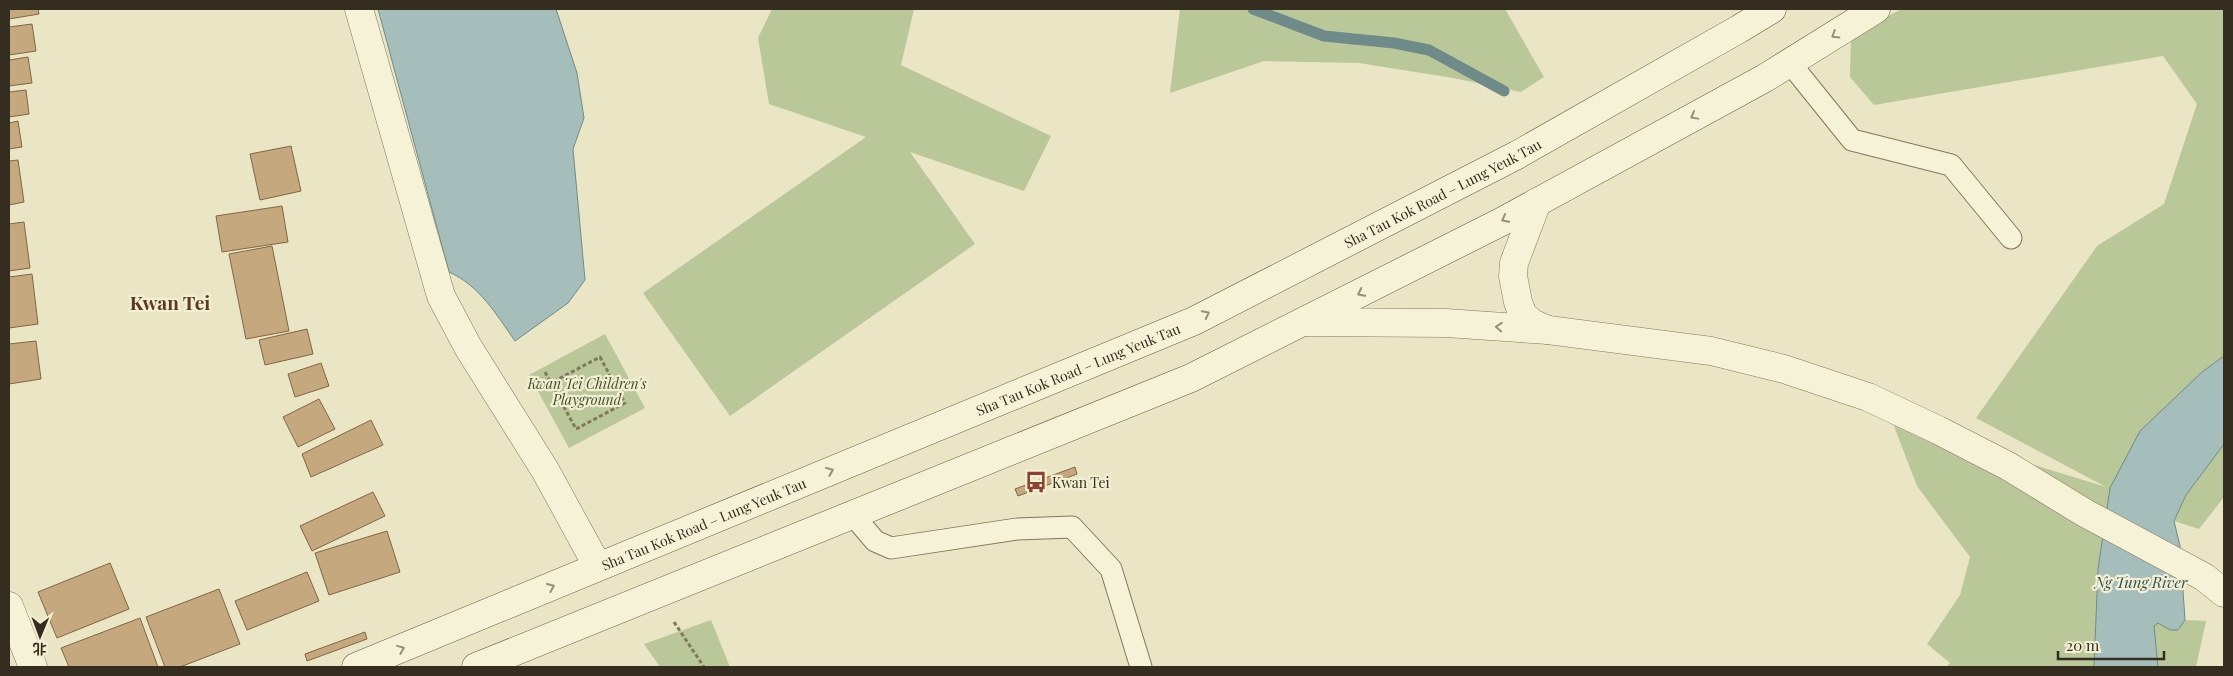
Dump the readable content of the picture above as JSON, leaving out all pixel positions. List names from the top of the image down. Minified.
{"streets":{"main road":["Sha Tau Kok Road – Lung Yeuk Tau"]},"districts":["Kwan Tei"],"water":["Ng Tung River"],"parks":["Kwan Tei Children's Playground"],"places":{"bus stop":["Kwan Tei"]},"scale_bar":"20 m","north":"bottom"}
